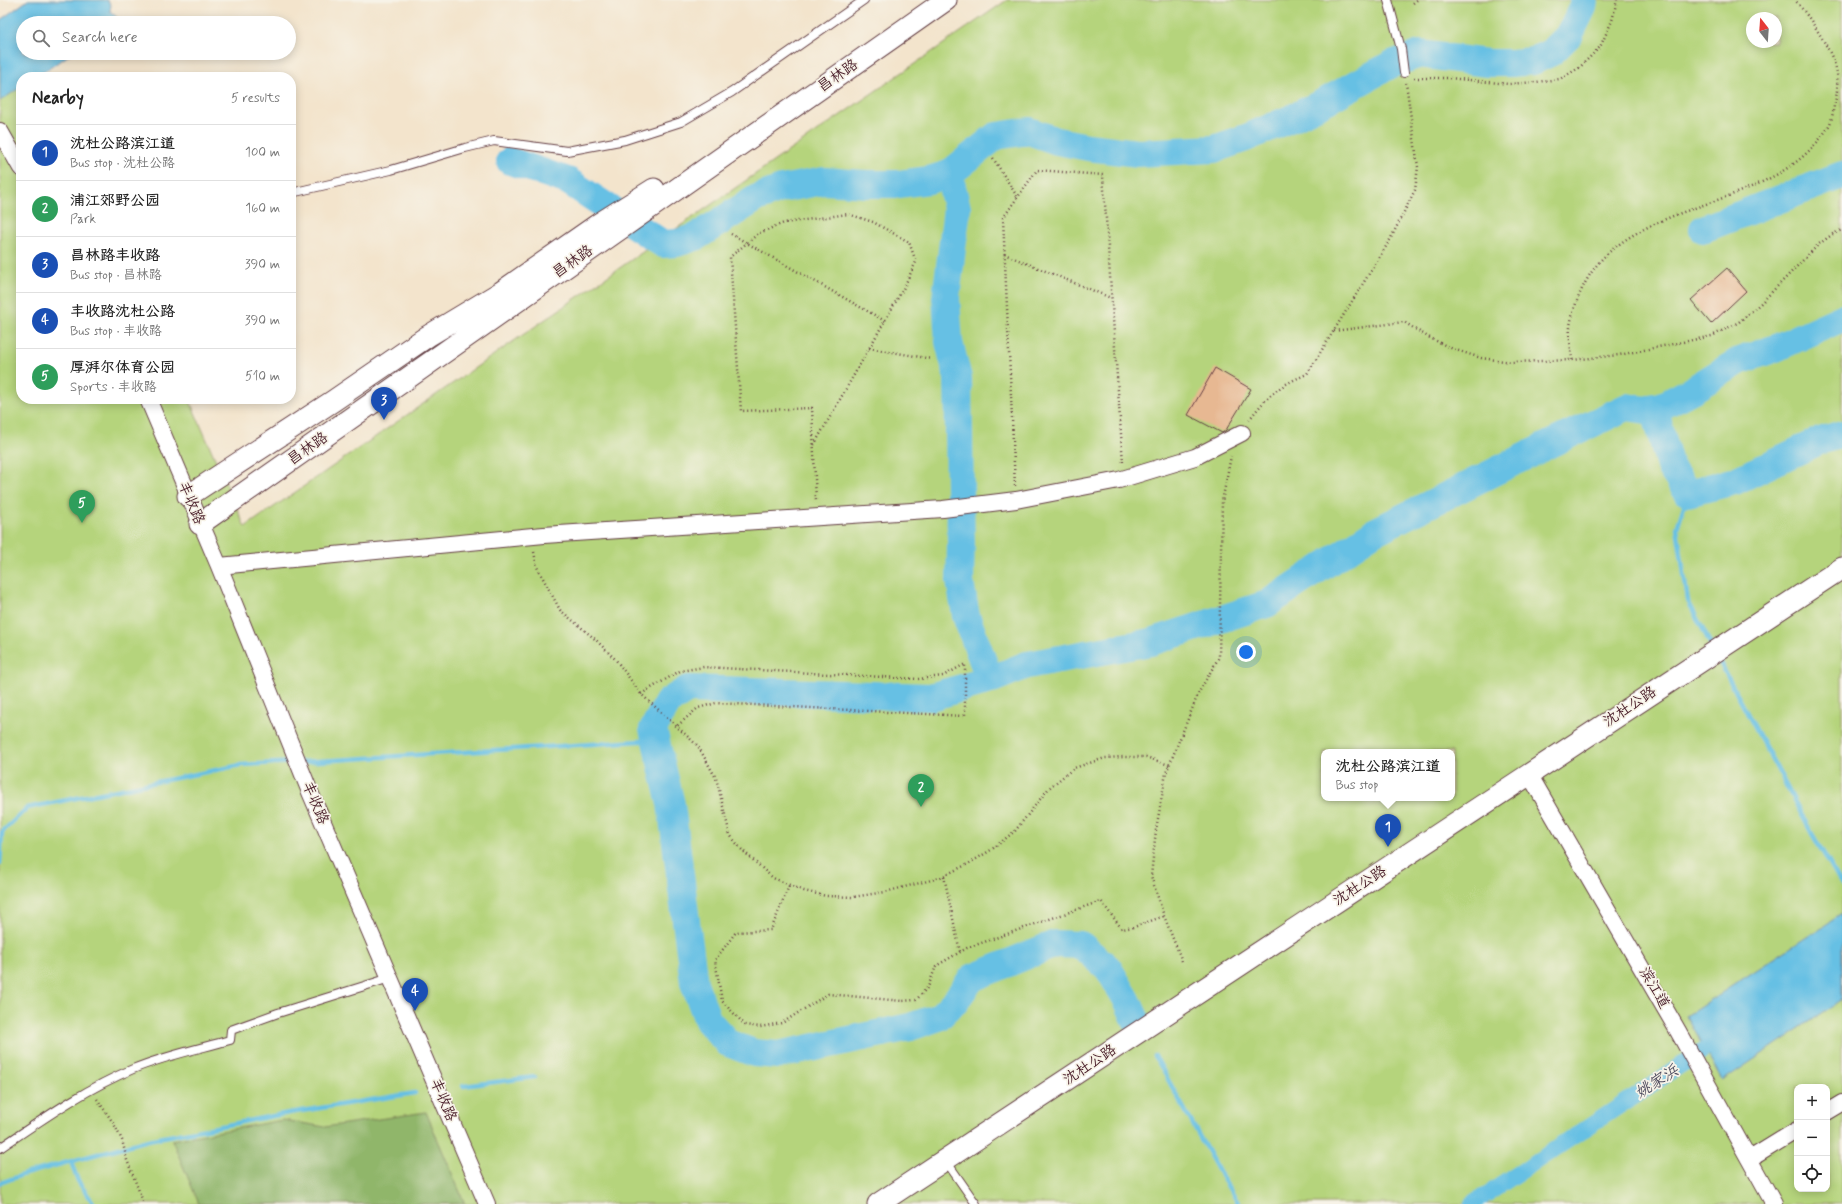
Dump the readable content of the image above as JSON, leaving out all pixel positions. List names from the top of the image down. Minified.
{"streets":{"street":["昌林路","丰收路","沈杜公路","滨江道"]},"crossings":[["昌林路","丰收路"],["沈杜公路","滨江道"]],"water":["姚家浜"],"north":"top","page":{"search":"Search here","heading":["Nearby","5 results"],"list":[{"mark":"1","name":"沈杜公路滨江道","note":"Bus stop · 沈杜公路","value":"100 m"},{"mark":"2","name":"浦江郊野公园","note":"Park","value":"160 m"},{"mark":"3","name":"昌林路丰收路","note":"Bus stop · 昌林路","value":"390 m"},{"mark":"4","name":"丰收路沈杜公路","note":"Bus stop · 丰收路","value":"390 m"},{"mark":"5","name":"厚湃尔体育公园","note":"Sports · 丰收路","value":"510 m"}],"pins":["3","5","2","1","4"],"popup":["沈杜公路滨江道","Bus stop"],"map_buttons":["+","−"]}}
